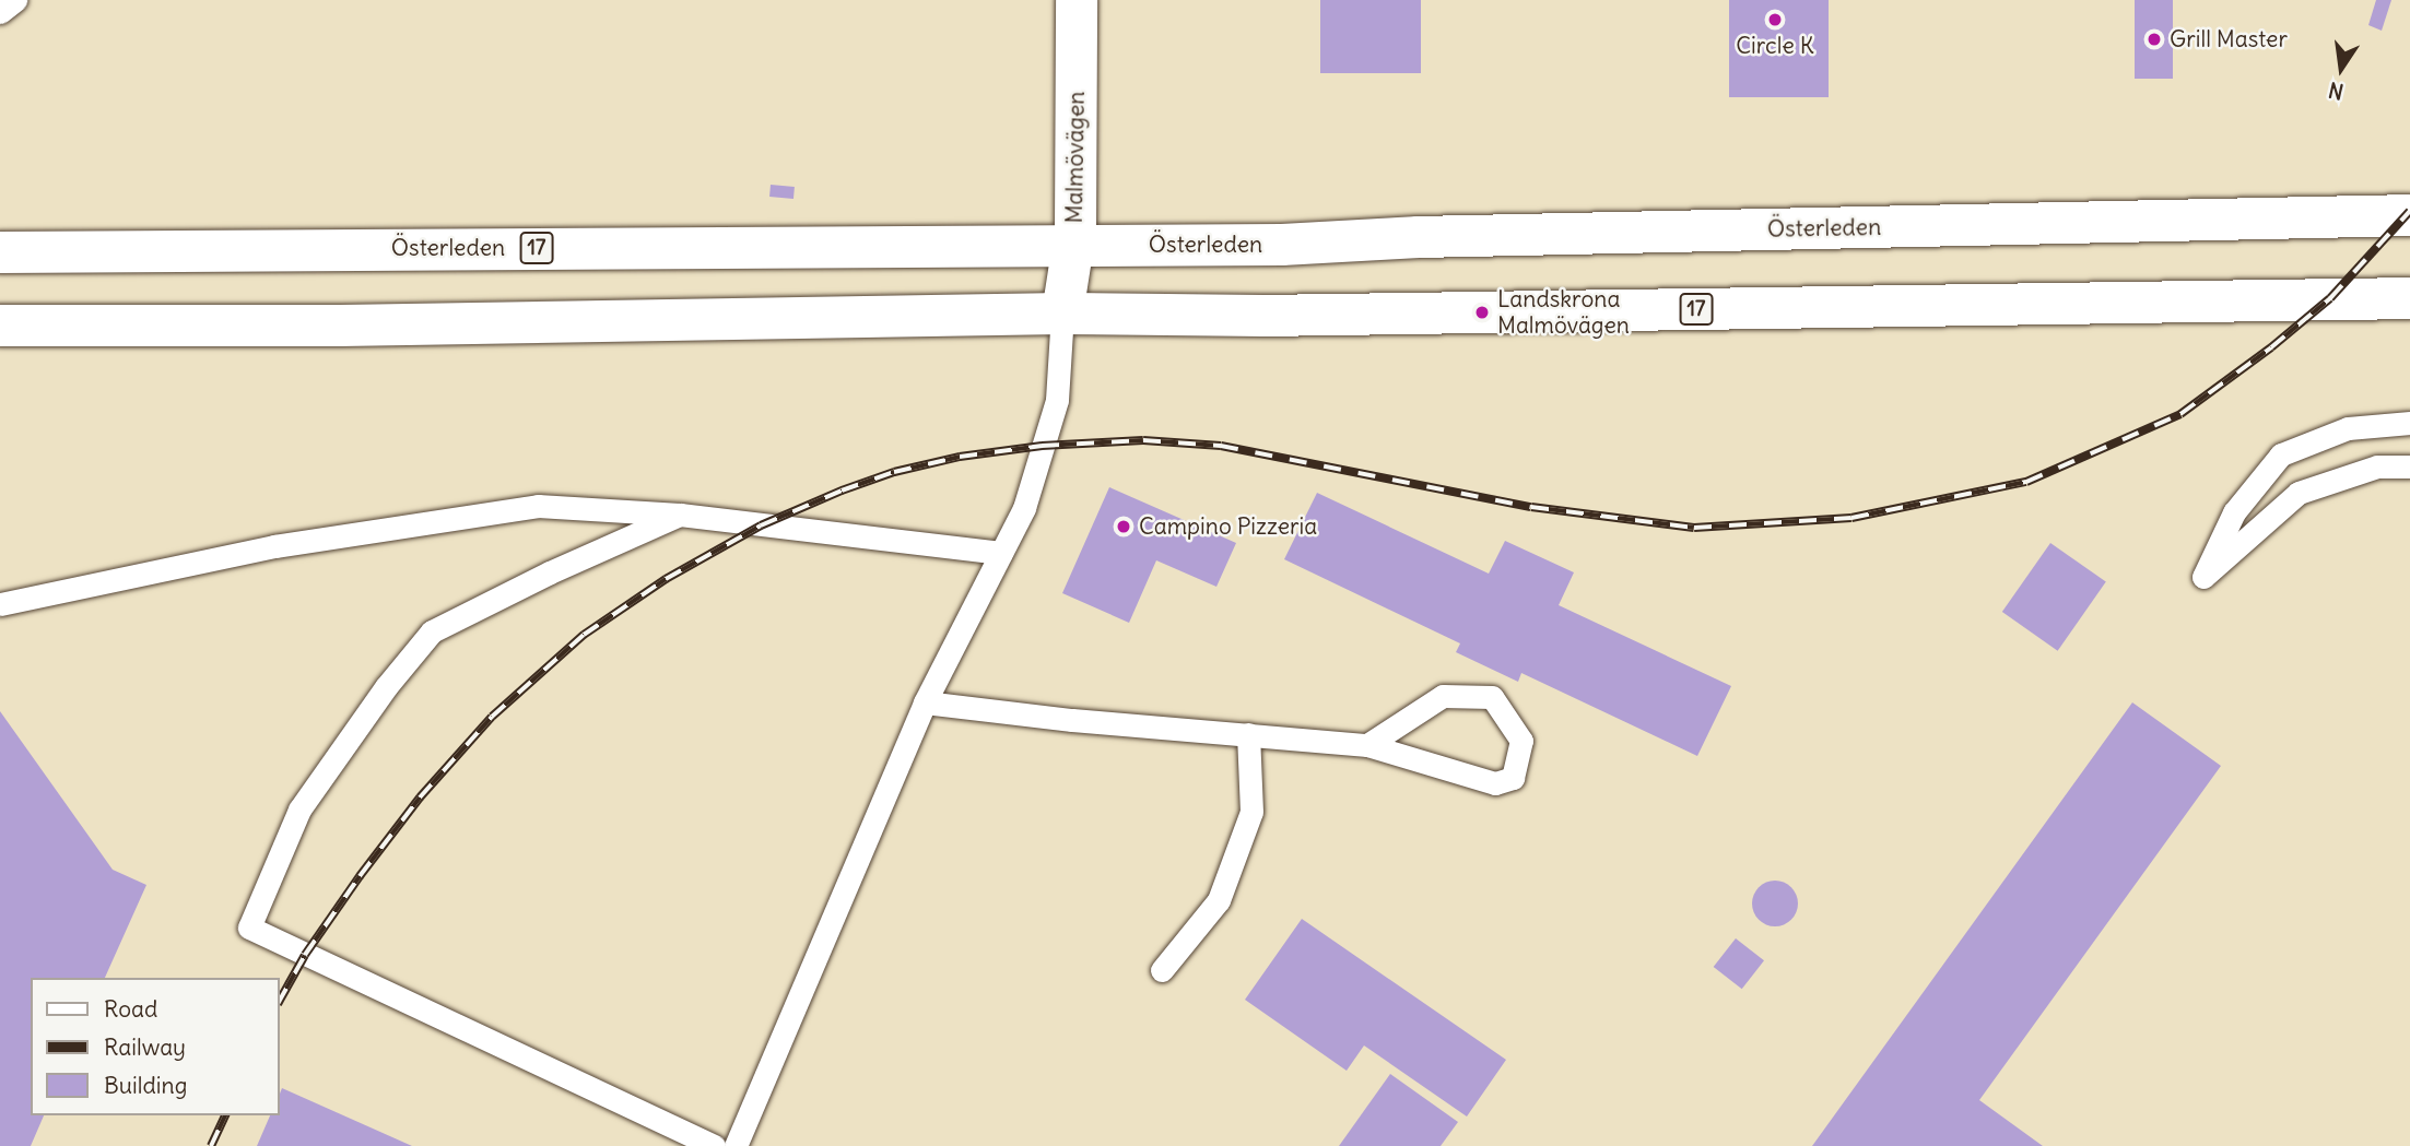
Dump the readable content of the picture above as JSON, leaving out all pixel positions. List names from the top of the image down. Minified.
{"streets":{"main road":["Malmövägen","Österleden","17"]},"crossings":[["Malmövägen","Österleden"],["Malmövägen","17"]],"places":["Circle K","Grill Master","Landskrona Malmövägen","Campino Pizzeria"],"legend":["Road","Railway","Building"],"north":"bottom"}
